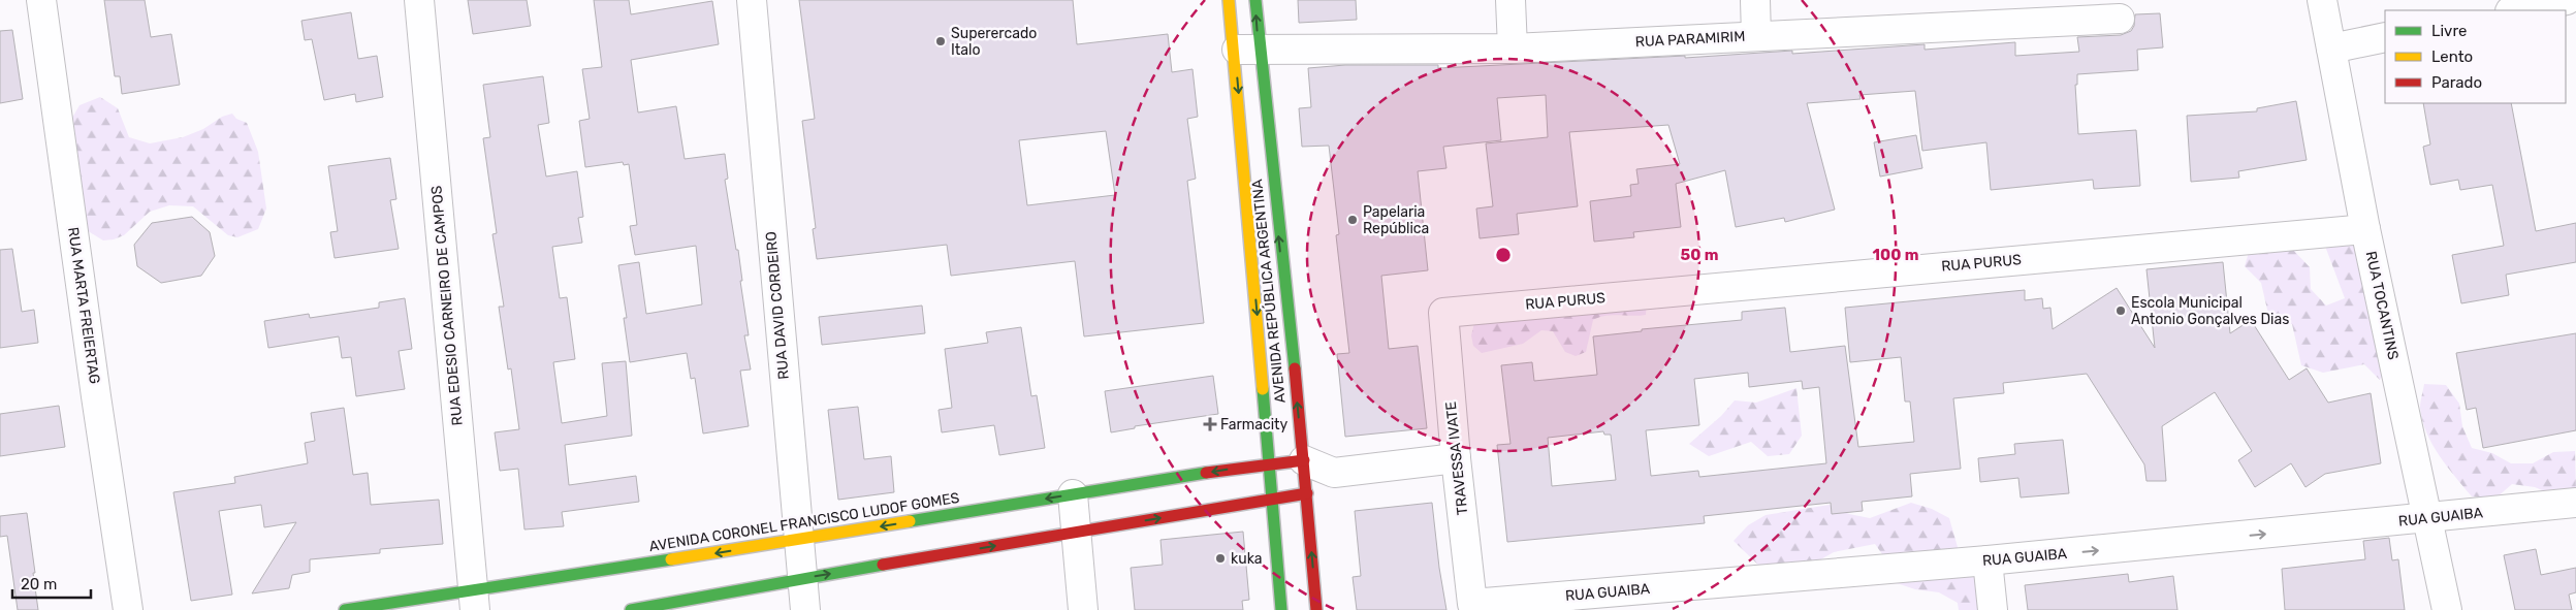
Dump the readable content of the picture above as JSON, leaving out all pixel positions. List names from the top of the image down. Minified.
{"streets":{"street":["RUA PARAMIRIM","RUA PURUS","AVENIDA REPÚBLICA ARGENTINA","RUA MARTA FREIERTAG","RUA EDESIO CARNEIRO DE CAMPOS","RUA DAVID CORDEIRO","RUA TOCANTINS","TRAVESSA IVATE","RUA GUAIBA","AVENIDA CORONEL FRANCISCO LUDOF GOMES"]},"crossings":[["RUA PARAMIRIM","AVENIDA REPÚBLICA ARGENTINA"],["RUA PURUS","RUA TOCANTINS"],["RUA PURUS","TRAVESSA IVATE"],["AVENIDA REPÚBLICA ARGENTINA","AVENIDA CORONEL FRANCISCO LUDOF GOMES"],["RUA EDESIO CARNEIRO DE CAMPOS","AVENIDA CORONEL FRANCISCO LUDOF GOMES"],["RUA DAVID CORDEIRO","AVENIDA CORONEL FRANCISCO LUDOF GOMES"],["RUA TOCANTINS","RUA GUAIBA"],["TRAVESSA IVATE","RUA GUAIBA"]],"one_way":["RUA GUAIBA"],"places":{"other":["Superercado Italo","Papelaria República","Escola Municipal Antonio Gonçalves Dias","kuka"],"health":["Farmacity"]},"legend":["Livre","Lento","Parado"],"scale_bar":"20 m","rings":["50 m","100 m"]}
